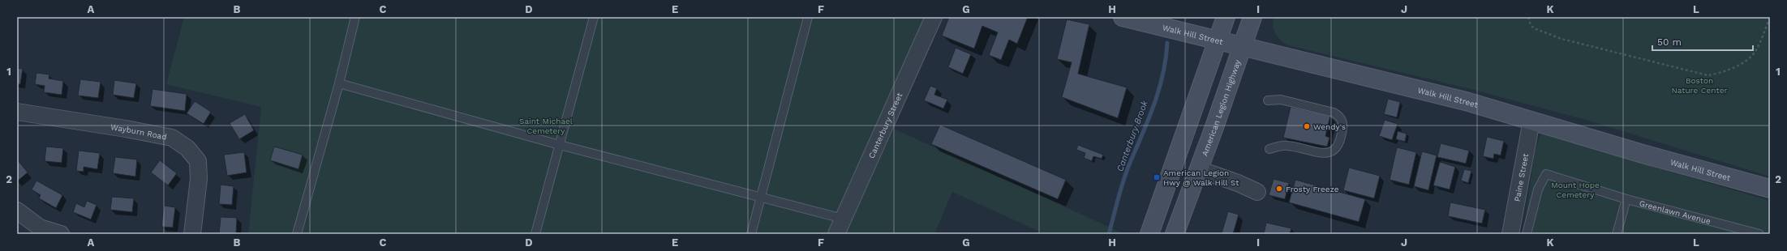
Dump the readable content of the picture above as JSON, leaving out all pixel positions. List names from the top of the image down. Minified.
{"streets":{"main road":["Walk Hill Street","American Legion Highway"],"street":["Canterbury Street","Wayburn Road","Paine Street"],"lane":["Greenlawn Avenue"]},"crossings":[["Walk Hill Street","American Legion Highway"],["Walk Hill Street","Paine Street"]],"water":["Canterbury Brook"],"parks":["Boston Nature Center","Saint Michael Cemetery","Mount Hope Cemetery"],"places":{"other":["Wendy's","Frosty Freeze"],"transit":["American Legion Hwy @ Walk Hill St"]},"scale_bar":"50 m","grid":{"columns":["A","B","C","D","E","F","G","H","I","J","K","L"],"rows":["1","2"]}}
